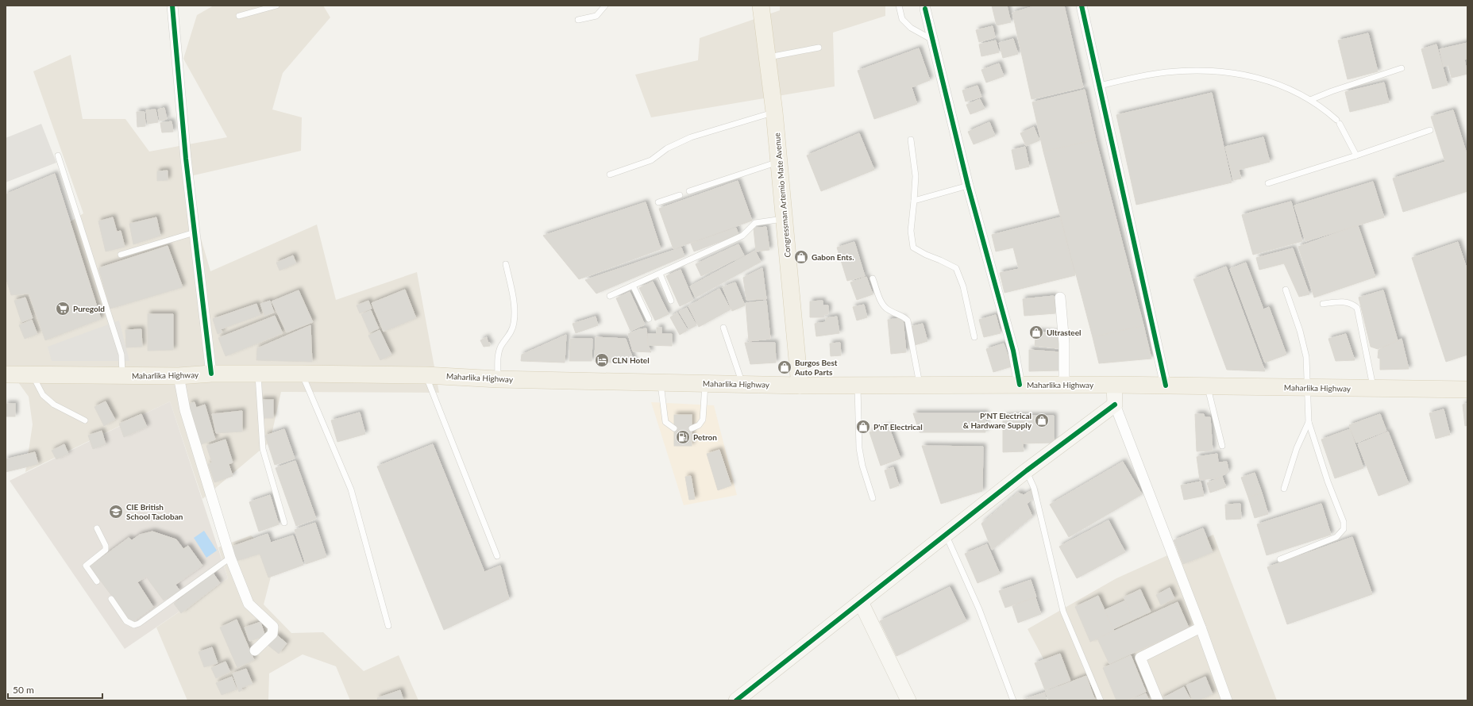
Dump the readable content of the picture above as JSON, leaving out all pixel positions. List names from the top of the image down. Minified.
{"streets":{"main road":["Congressman Artemio Mate Avenue","Maharlika Highway"]},"crossings":[["Congressman Artemio Mate Avenue","Maharlika Highway"]],"places":{"shop":["Gabon Ents.","Ultrasteel","Burgos Best Auto Parts","P'NT Electrical & Hardware Supply","P'nT Electrical"],"supermarket":["Puregold"],"hotel":["CLN Hotel"],"fuel station":["Petron"],"school or university":["CIE British School Tacloban"]},"scale_bar":"50 m"}
